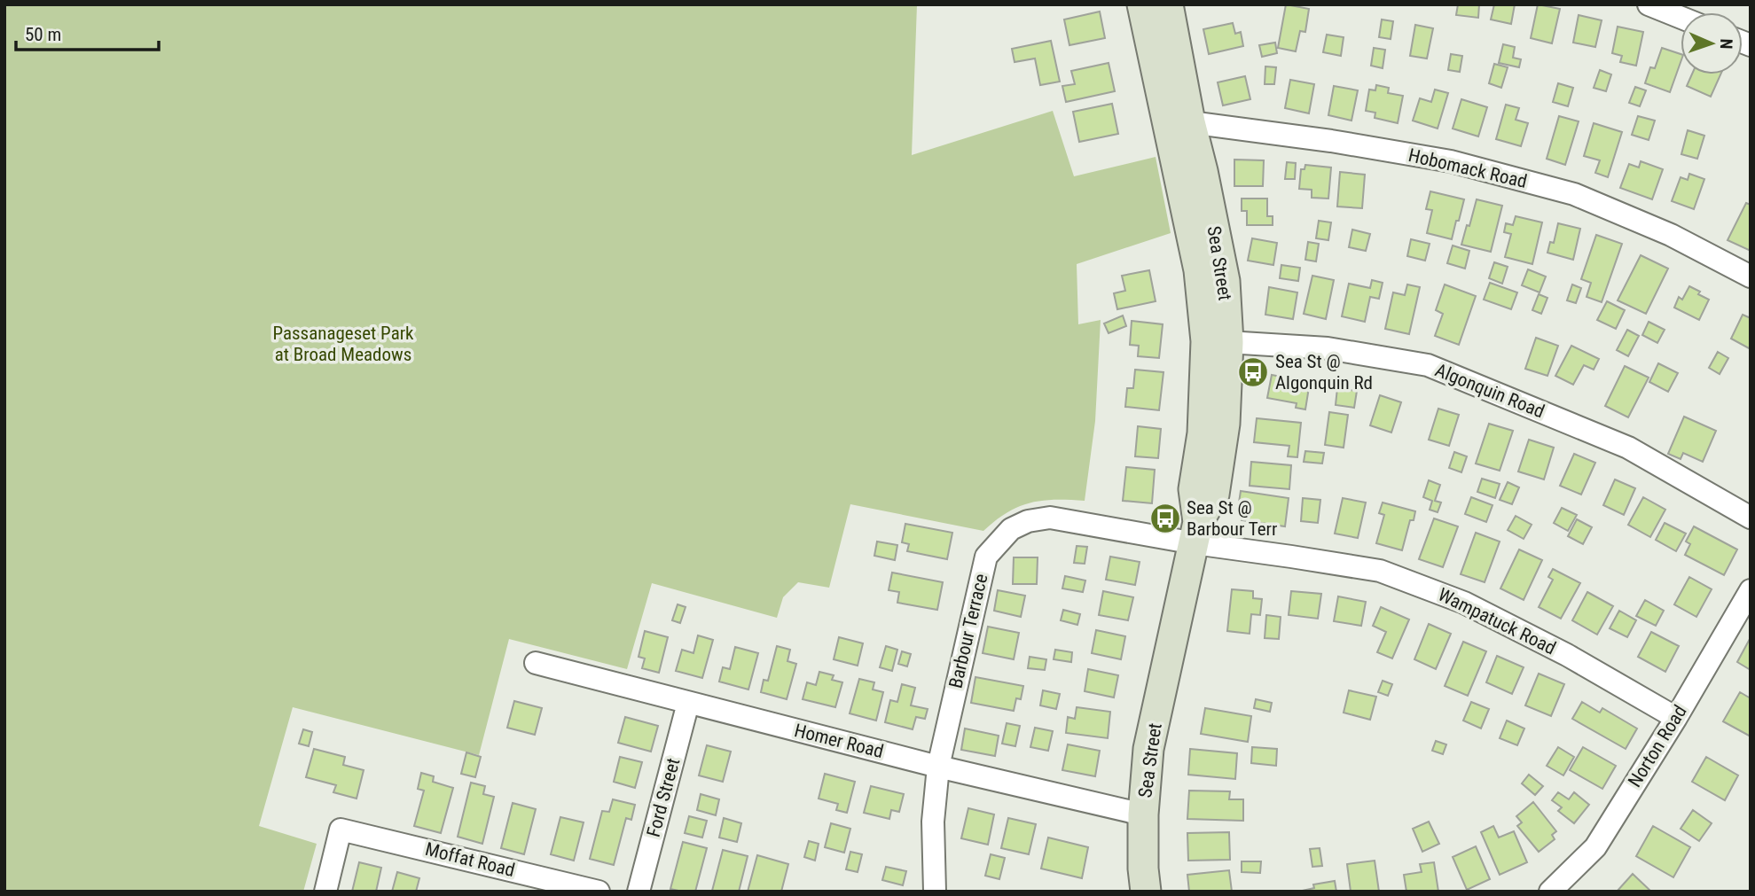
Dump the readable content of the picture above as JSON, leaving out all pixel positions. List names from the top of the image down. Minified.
{"streets":{"main road":["Sea Street"],"street":["Hobomack Road","Algonquin Road","Wampatuck Road","Barbour Terrace","Homer Road","Norton Road","Ford Street","Moffat Road"]},"crossings":[["Hobomack Road","Sea Street"],["Sea Street","Algonquin Road"],["Sea Street","Wampatuck Road"],["Sea Street","Barbour Terrace"],["Sea Street","Homer Road"],["Wampatuck Road","Barbour Terrace"],["Wampatuck Road","Norton Road"],["Barbour Terrace","Homer Road"],["Homer Road","Ford Street"]],"parks":["Passanageset Park at Broad Meadows"],"places":{"bus stop":["Sea St @ Algonquin Rd","Sea St @ Barbour Terr"]},"scale_bar":"50 m","north":"right"}
